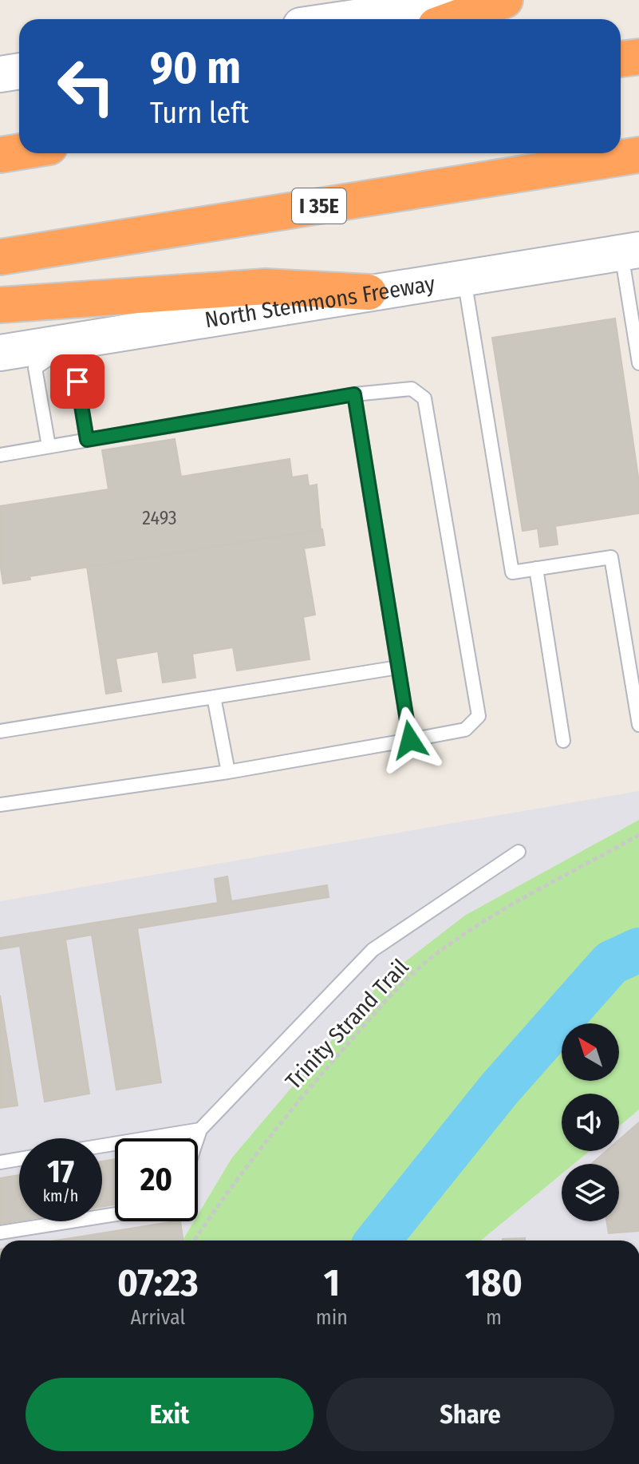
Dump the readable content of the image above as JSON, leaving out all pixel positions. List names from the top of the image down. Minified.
{"streets":{"highway":["I 35E"],"main road":["North Stemmons Freeway"],"path":["Trinity Strand Trail"]},"house_numbers":["2493"],"north":"top left","page":{"turn":["90 m","Turn left"],"speed":"17 km/h","limit":"20","eta":["07:23","Arrival","1","min","180","m"],"buttons":["Exit","Share"]}}
